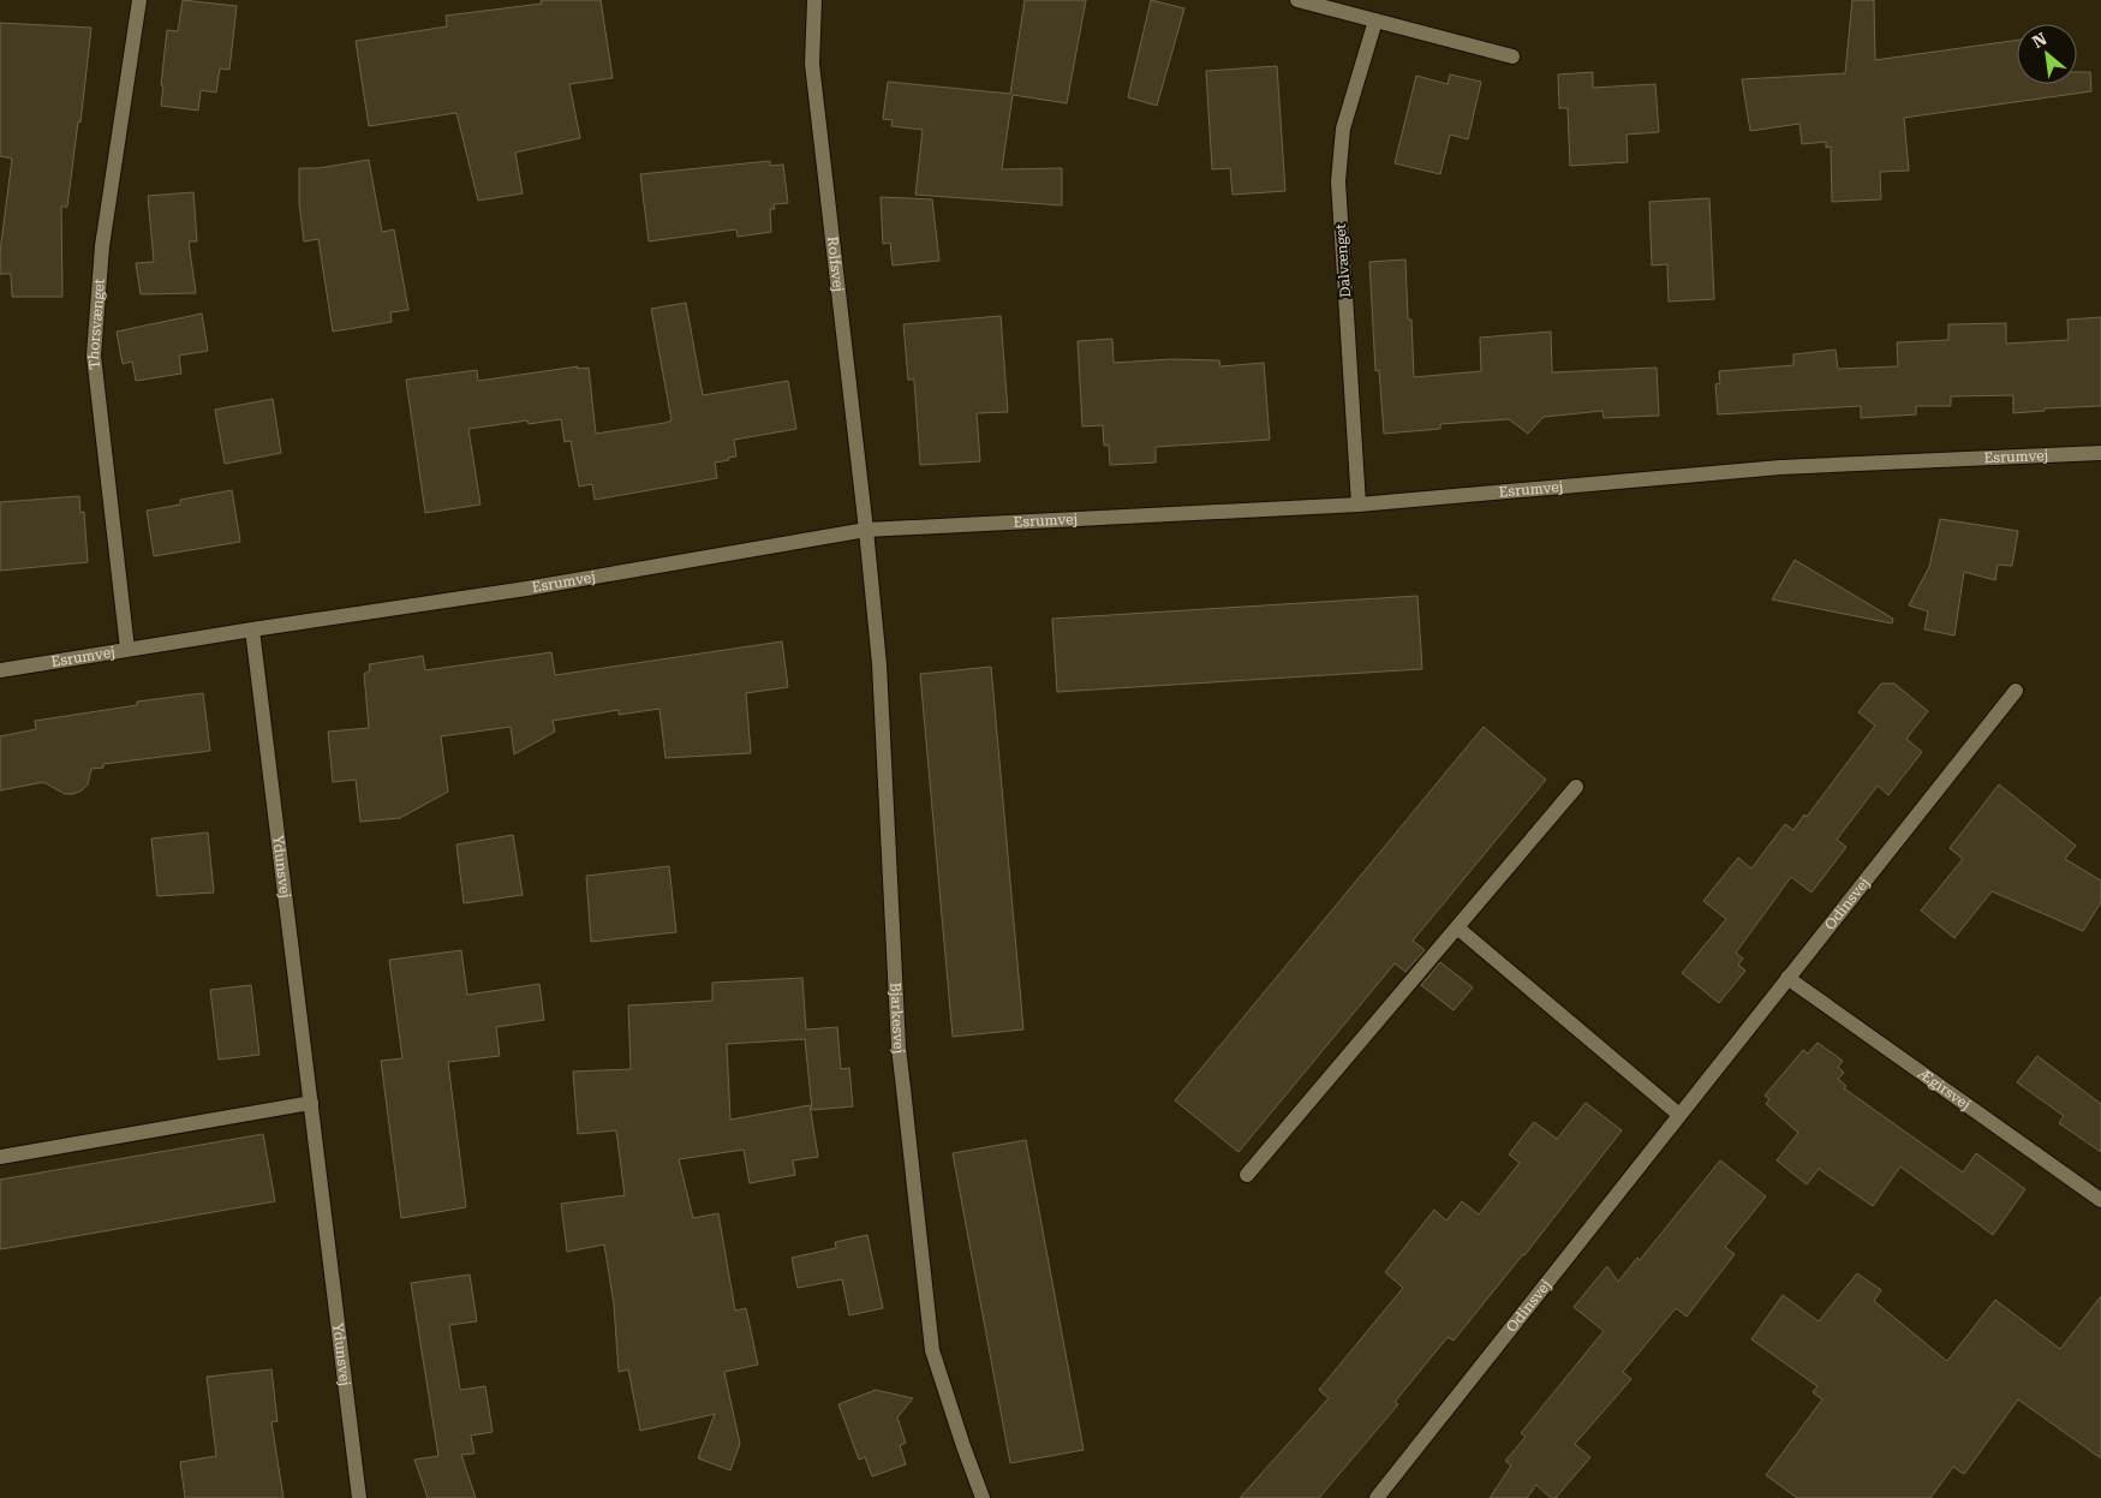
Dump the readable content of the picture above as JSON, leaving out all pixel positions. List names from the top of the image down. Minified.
{"streets":{"street":["Dalvænget","Rolfsvej","Thorsvænget","Esrumvej","Ydunsvej","Odinsvej","Bjarkesvej","Ægirsvej"]},"crossings":[["Dalvænget","Esrumvej"],["Rolfsvej","Esrumvej"],["Rolfsvej","Bjarkesvej"],["Thorsvænget","Esrumvej"],["Esrumvej","Ydunsvej"],["Esrumvej","Bjarkesvej"],["Odinsvej","Ægirsvej"]],"north":"top left"}
